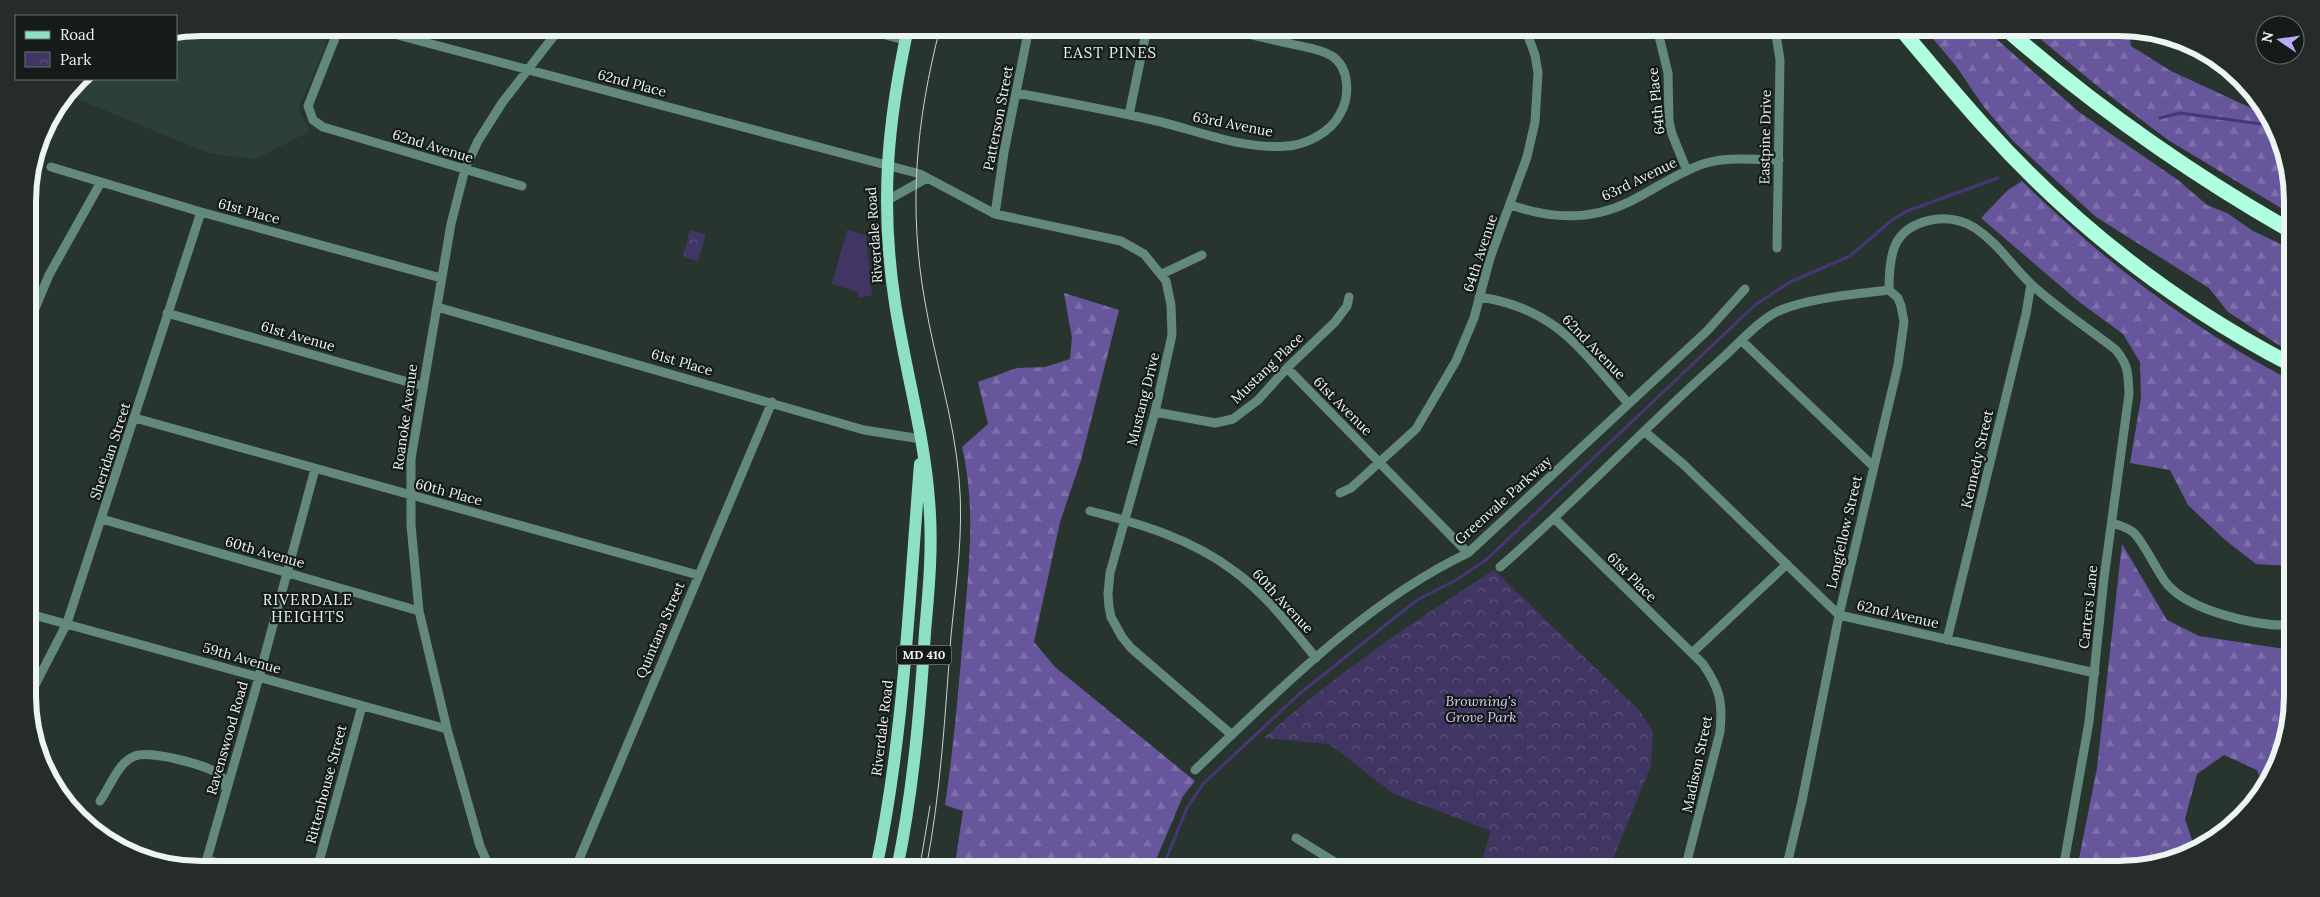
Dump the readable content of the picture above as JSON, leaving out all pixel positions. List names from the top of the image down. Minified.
{"streets":{"main road":["Riverdale Road","MD 410"],"street":["62nd Place","64th Place","Patterson Street","63rd Avenue","Eastpine Drive","62nd Avenue","61st Place","64th Avenue","61st Avenue","Mustang Place","Mustang Drive","Roanoke Avenue","Sheridan Street","Kennedy Street","60th Place","Greenvale Parkway","Longfellow Street","60th Avenue","Carters Lane","Quintana Street","59th Avenue","Ravenswood Road","Madison Street","Rittenhouse Street"]},"crossings":[["62nd Place","Riverdale Road"],["62nd Place","Mustang Drive"],["62nd Place","Roanoke Avenue"],["64th Place","63rd Avenue"],["Patterson Street","63rd Avenue"],["Patterson Street","Mustang Drive"],["63rd Avenue","Eastpine Drive"],["63rd Avenue","64th Avenue"],["62nd Avenue","64th Avenue"],["62nd Avenue","Roanoke Avenue"],["62nd Avenue","Kennedy Street"],["62nd Avenue","Greenvale Parkway"],["62nd Avenue","Longfellow Street"],["62nd Avenue","Carters Lane"],["61st Place","Riverdale Road"],["61st Place","Roanoke Avenue"],["61st Place","Sheridan Street"],["61st Place","Quintana Street"],["61st Place","Madison Street"],["Riverdale Road","Mustang Drive"],["64th Avenue","61st Avenue"],["61st Avenue","Mustang Place"],["61st Avenue","Roanoke Avenue"],["61st Avenue","Sheridan Street"],["61st Avenue","Greenvale Parkway"],["Mustang Place","Mustang Drive"],["Mustang Drive","Greenvale Parkway"],["Mustang Drive","60th Avenue"],["Roanoke Avenue","60th Place"],["Roanoke Avenue","60th Avenue"],["Roanoke Avenue","59th Avenue"],["Sheridan Street","60th Place"],["Sheridan Street","60th Avenue"],["Sheridan Street","59th Avenue"],["Kennedy Street","Carters Lane"],["60th Place","Quintana Street"],["60th Place","Ravenswood Road"],["Greenvale Parkway","60th Avenue"],["60th Avenue","Ravenswood Road"],["59th Avenue","Ravenswood Road"],["59th Avenue","Rittenhouse Street"]],"districts":["EAST PINES","RIVERDALE HEIGHTS"],"parks":["Browning's Grove Park"],"legend":["Road","Park"],"north":"left"}
